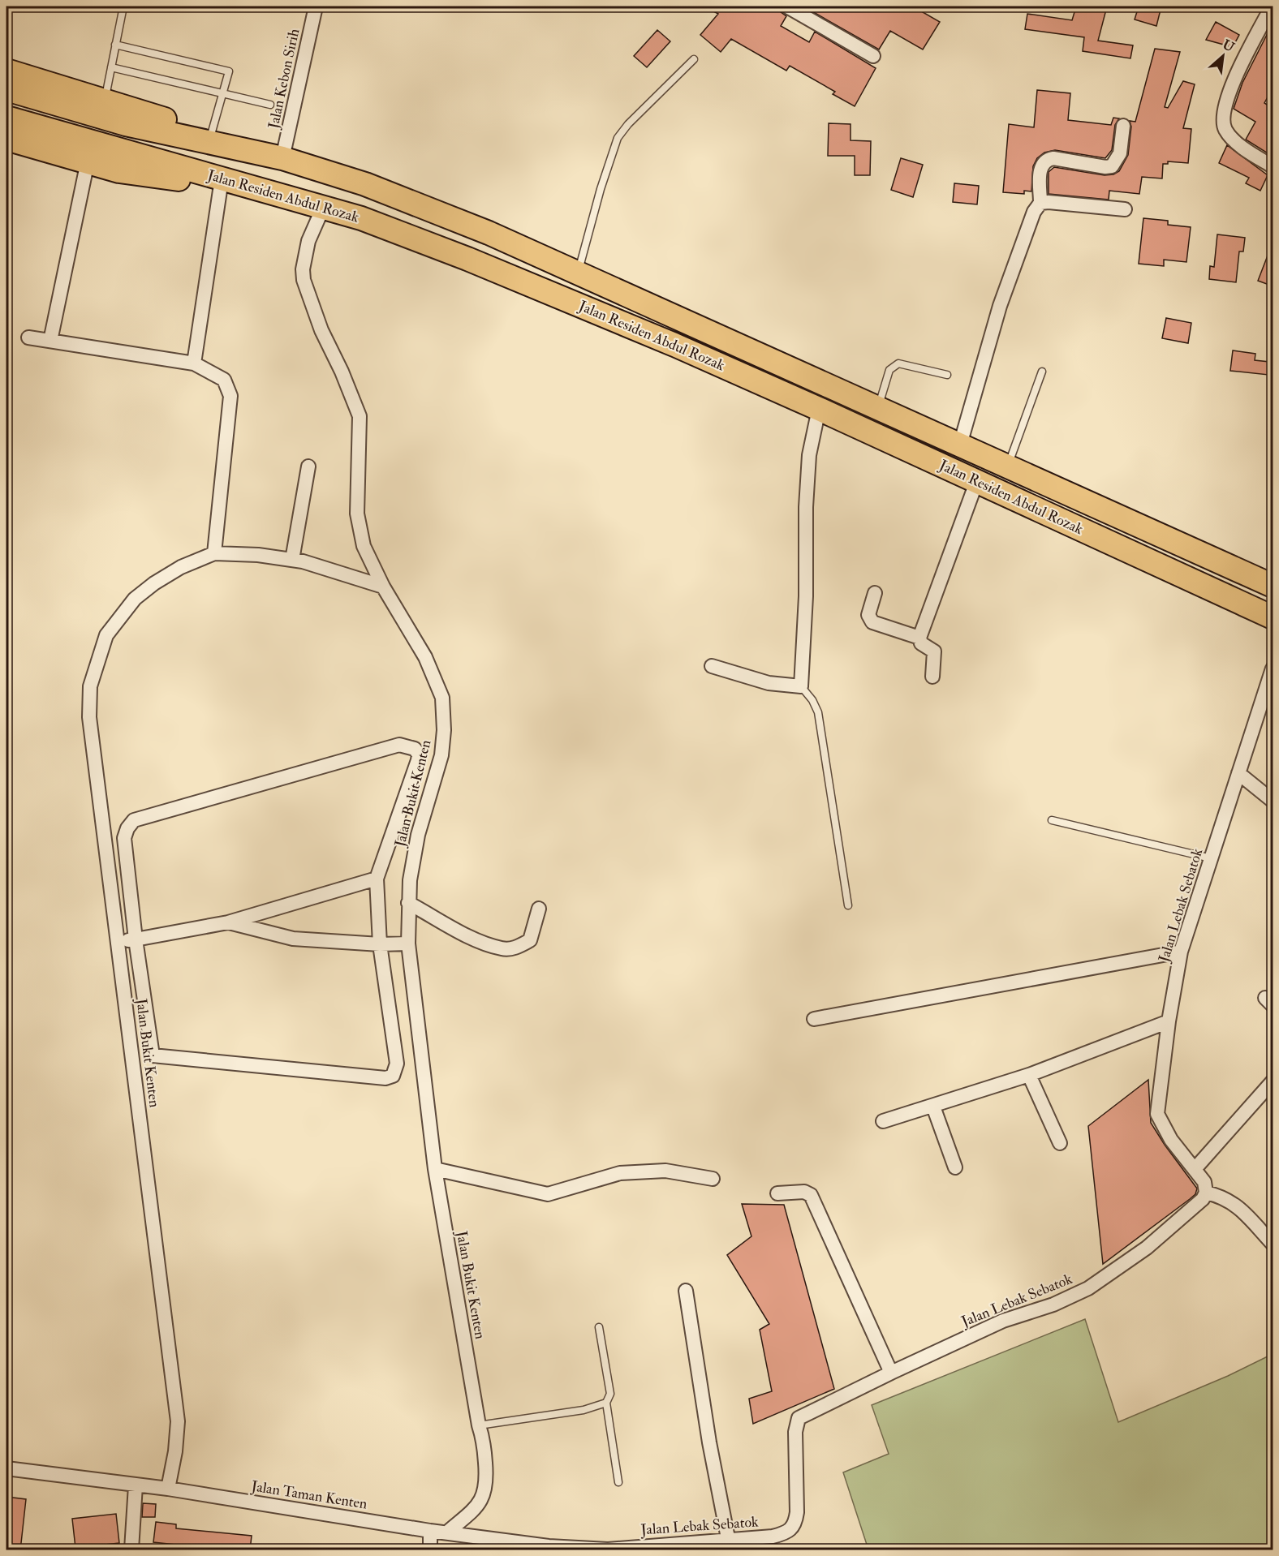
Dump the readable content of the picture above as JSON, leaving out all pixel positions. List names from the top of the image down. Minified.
{"streets":{"highway":["Jalan Residen Abdul Rozak"],"street":["Jalan Kebon Sirih","Jalan Bukit Kenten","Jalan Lebak Sebatok","Jalan Taman Kenten"]},"crossings":[["Jalan Kebon Sirih","Jalan Residen Abdul Rozak"],["Jalan Bukit Kenten","Jalan Taman Kenten"],["Jalan Lebak Sebatok","Jalan Taman Kenten"]],"north":"top right"}
